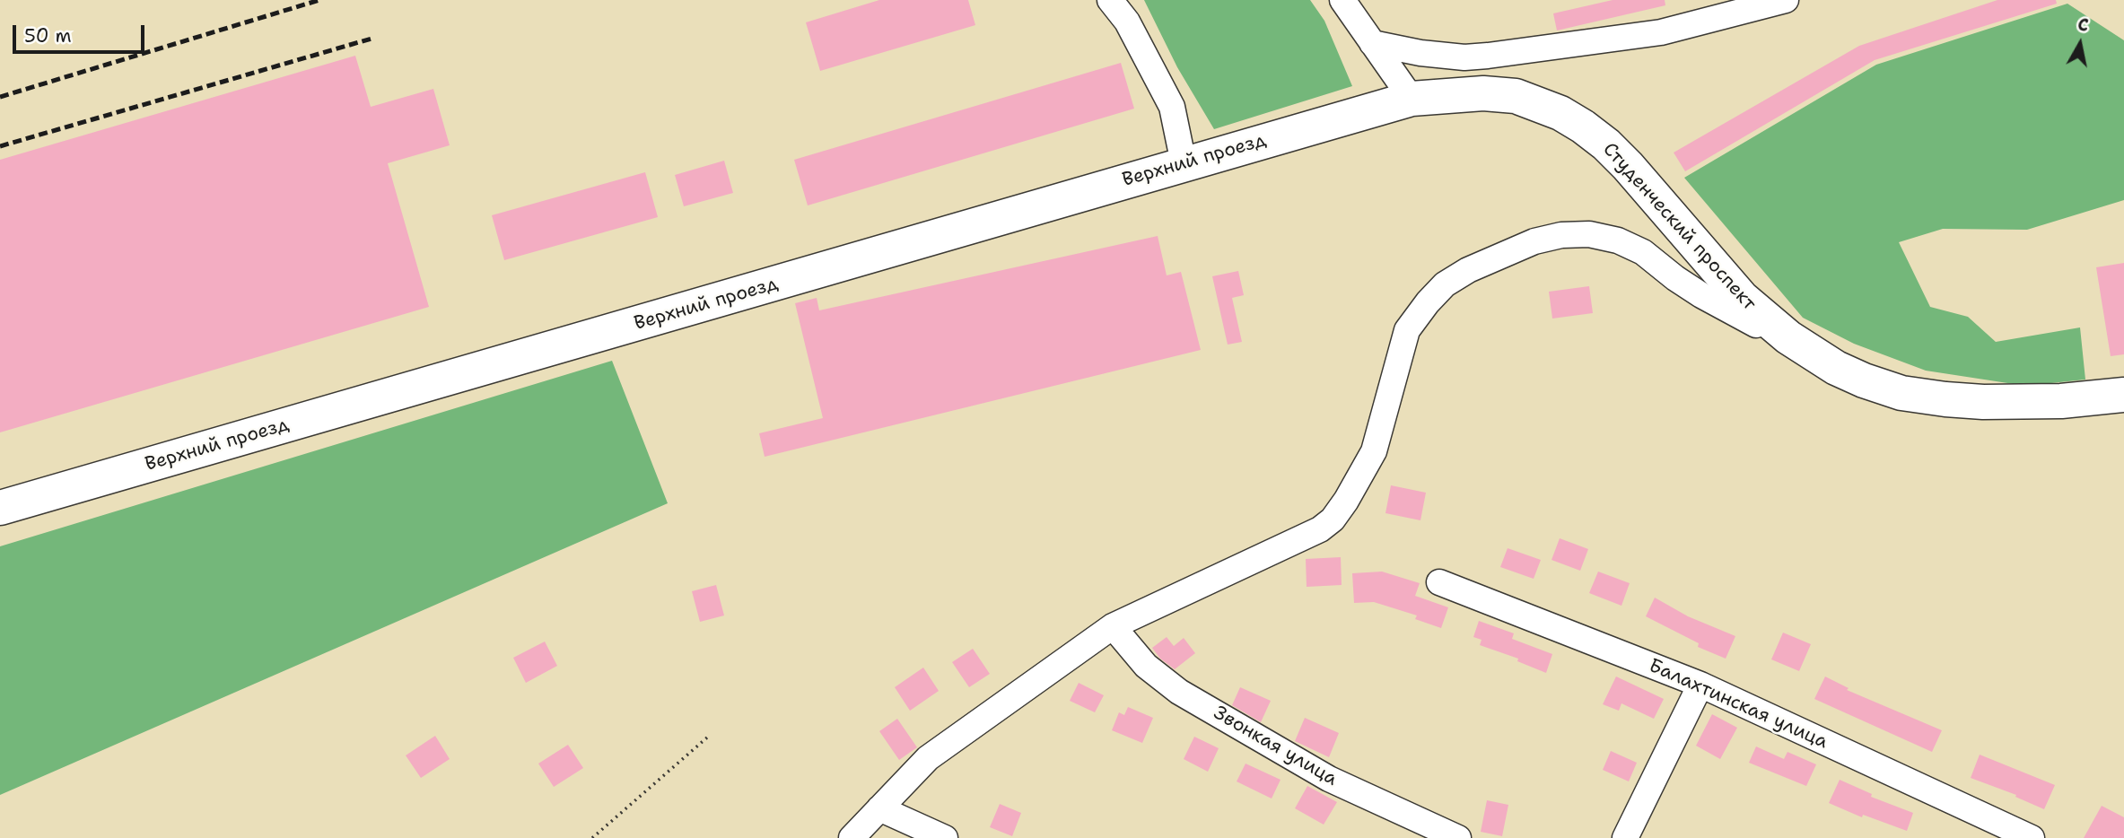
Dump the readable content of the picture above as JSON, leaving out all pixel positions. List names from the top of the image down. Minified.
{"streets":{"highway":["Верхний проезд","Студенческий проспект"],"street":["Балахтинская улица","Звонкая улица"]},"crossings":[["Верхний проезд","Студенческий проспект"]],"scale_bar":"50 m","north":"top"}
